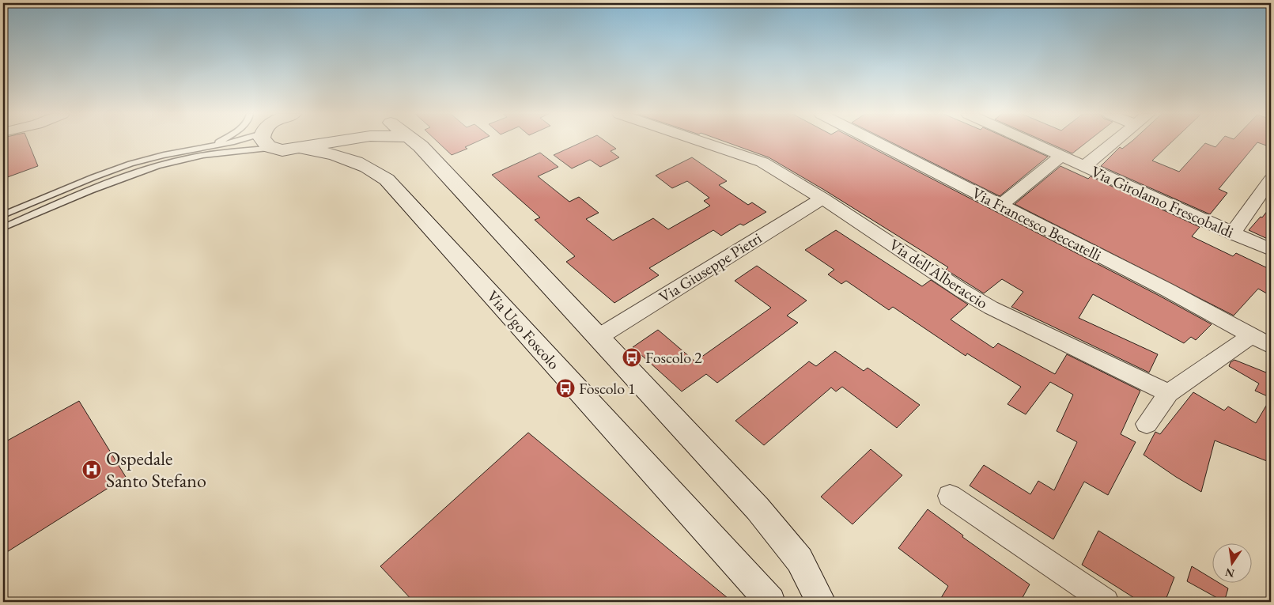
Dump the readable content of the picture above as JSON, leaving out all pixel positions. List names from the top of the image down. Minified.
{"streets":{"street":["Via Girolamo Frescobaldi","Via Francesco Beccatelli","Via Giuseppe Pietri","Via dell'Alberaccio","Via Ugo Foscolo"]},"crossings":[["Via Giuseppe Pietri","Via dell'Alberaccio"],["Via Giuseppe Pietri","Via Ugo Foscolo"]],"places":{"bus stop":["Foscolo 2","Foscolo 1"],"hospital":["Ospedale Santo Stefano"]},"north":"bottom"}
